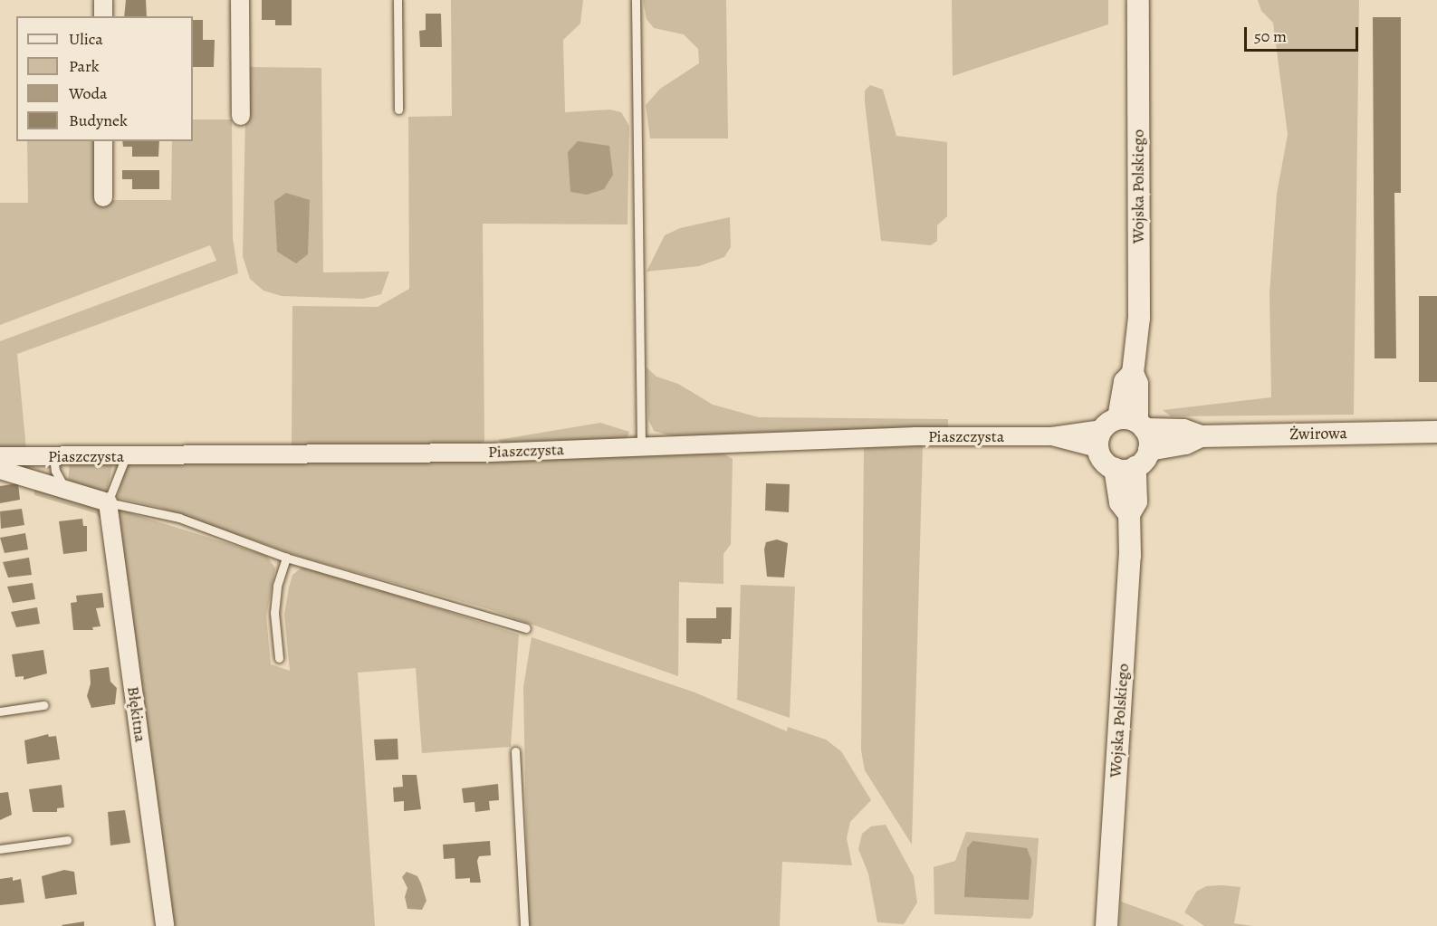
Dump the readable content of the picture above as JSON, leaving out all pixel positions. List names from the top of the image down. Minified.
{"streets":{"street":["Wojska Polskiego","Żwirowa","Piaszczysta","Błękitna"]},"crossings":[["Wojska Polskiego","Żwirowa"],["Wojska Polskiego","Piaszczysta"],["Żwirowa","Piaszczysta"]],"legend":["Ulica","Park","Woda","Budynek"],"scale_bar":"50 m"}
